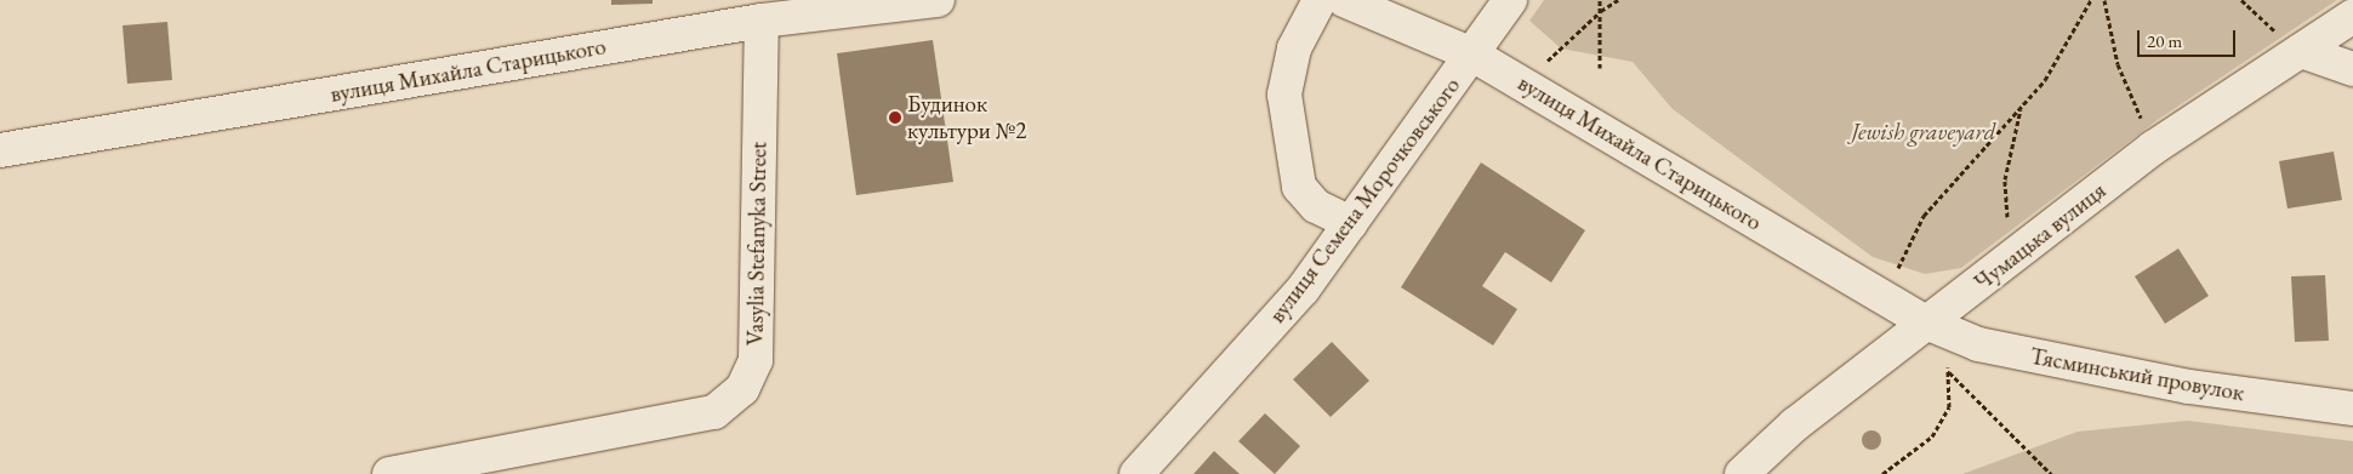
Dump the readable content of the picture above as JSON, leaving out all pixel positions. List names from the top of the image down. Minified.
{"streets":{"street":["вулиця Михайла Старицького","вулиця Семена Морочковського","Чумацька вулиця","Vasylia Stefanyka Street","Тясминський провулок"]},"crossings":[["вулиця Михайла Старицького","вулиця Семена Морочковського"],["вулиця Михайла Старицького","Чумацька вулиця"],["вулиця Михайла Старицького","Vasylia Stefanyka Street"],["вулиця Михайла Старицького","Тясминський провулок"],["Чумацька вулиця","Тясминський провулок"]],"parks":["Jewish graveyard"],"places":["Будинок культури №2"],"scale_bar":"20 m"}
